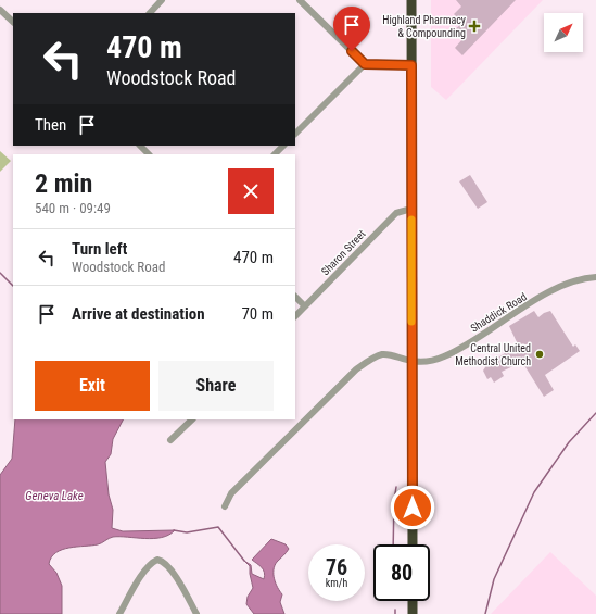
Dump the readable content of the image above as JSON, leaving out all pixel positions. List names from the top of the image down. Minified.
{"streets":{"street":["Sharon Street","Shaddick Road"]},"water":["Geneva Lake"],"places":{"health":["Highland Pharmacy & Compounding"],"other":["Central United Methodist Church"]},"north":"top right","page":{"turn":["470 m","Woodstock Road"],"then":"Then","heading":["2 min","540 m · 09:49"],"list":[{"name":"Turn left","note":"Woodstock Road","value":"470 m"},{"name":"Arrive at destination","value":"70 m"}],"buttons":["Exit","Share"],"speed":"76 km/h","limit":"80"}}
